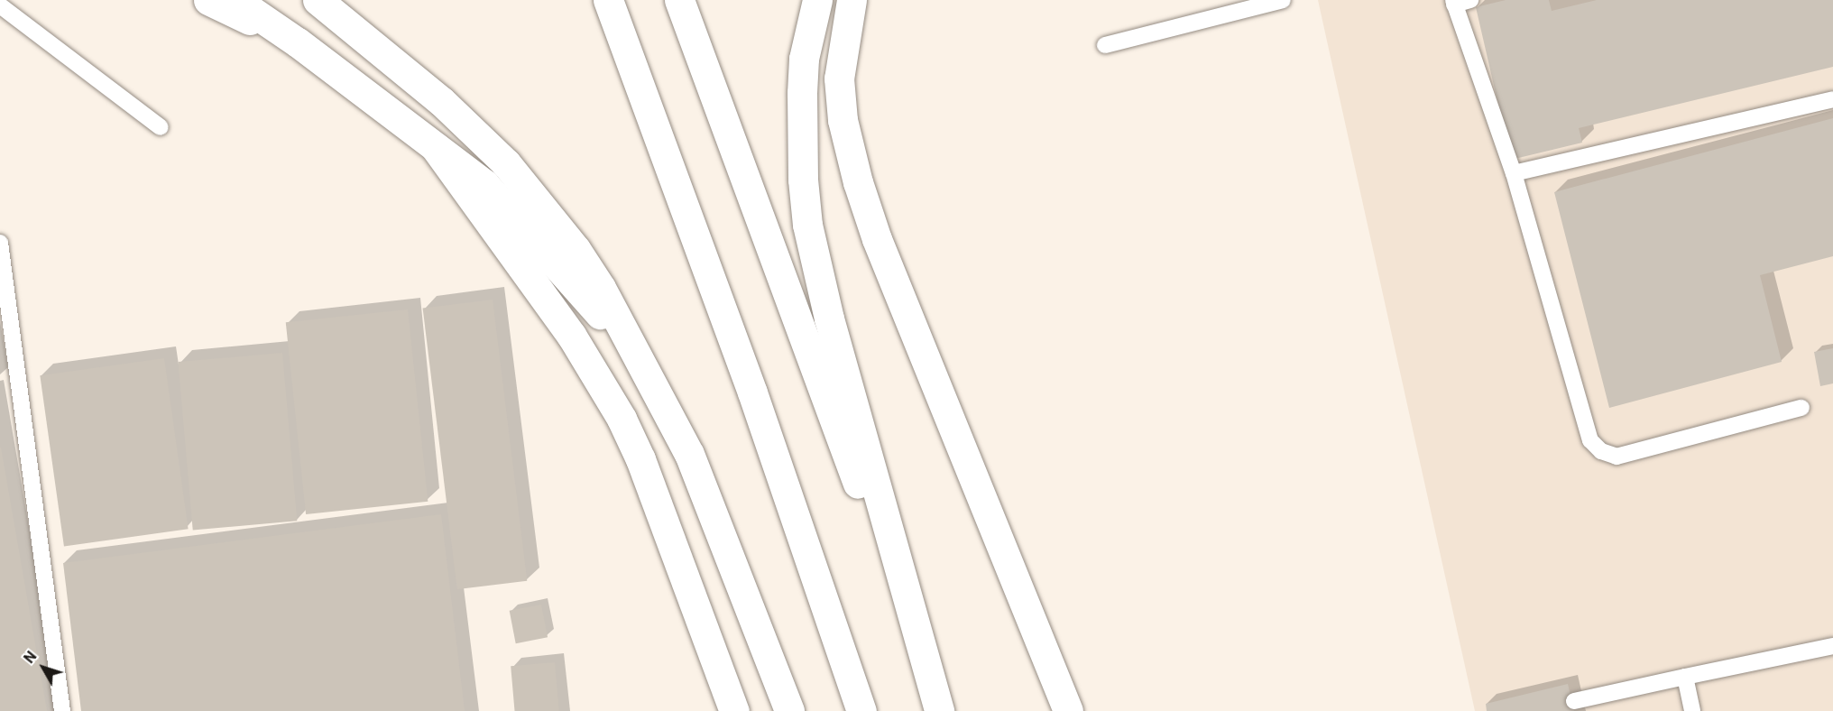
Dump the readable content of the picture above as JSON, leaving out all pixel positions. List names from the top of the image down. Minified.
{"north":"top left"}
